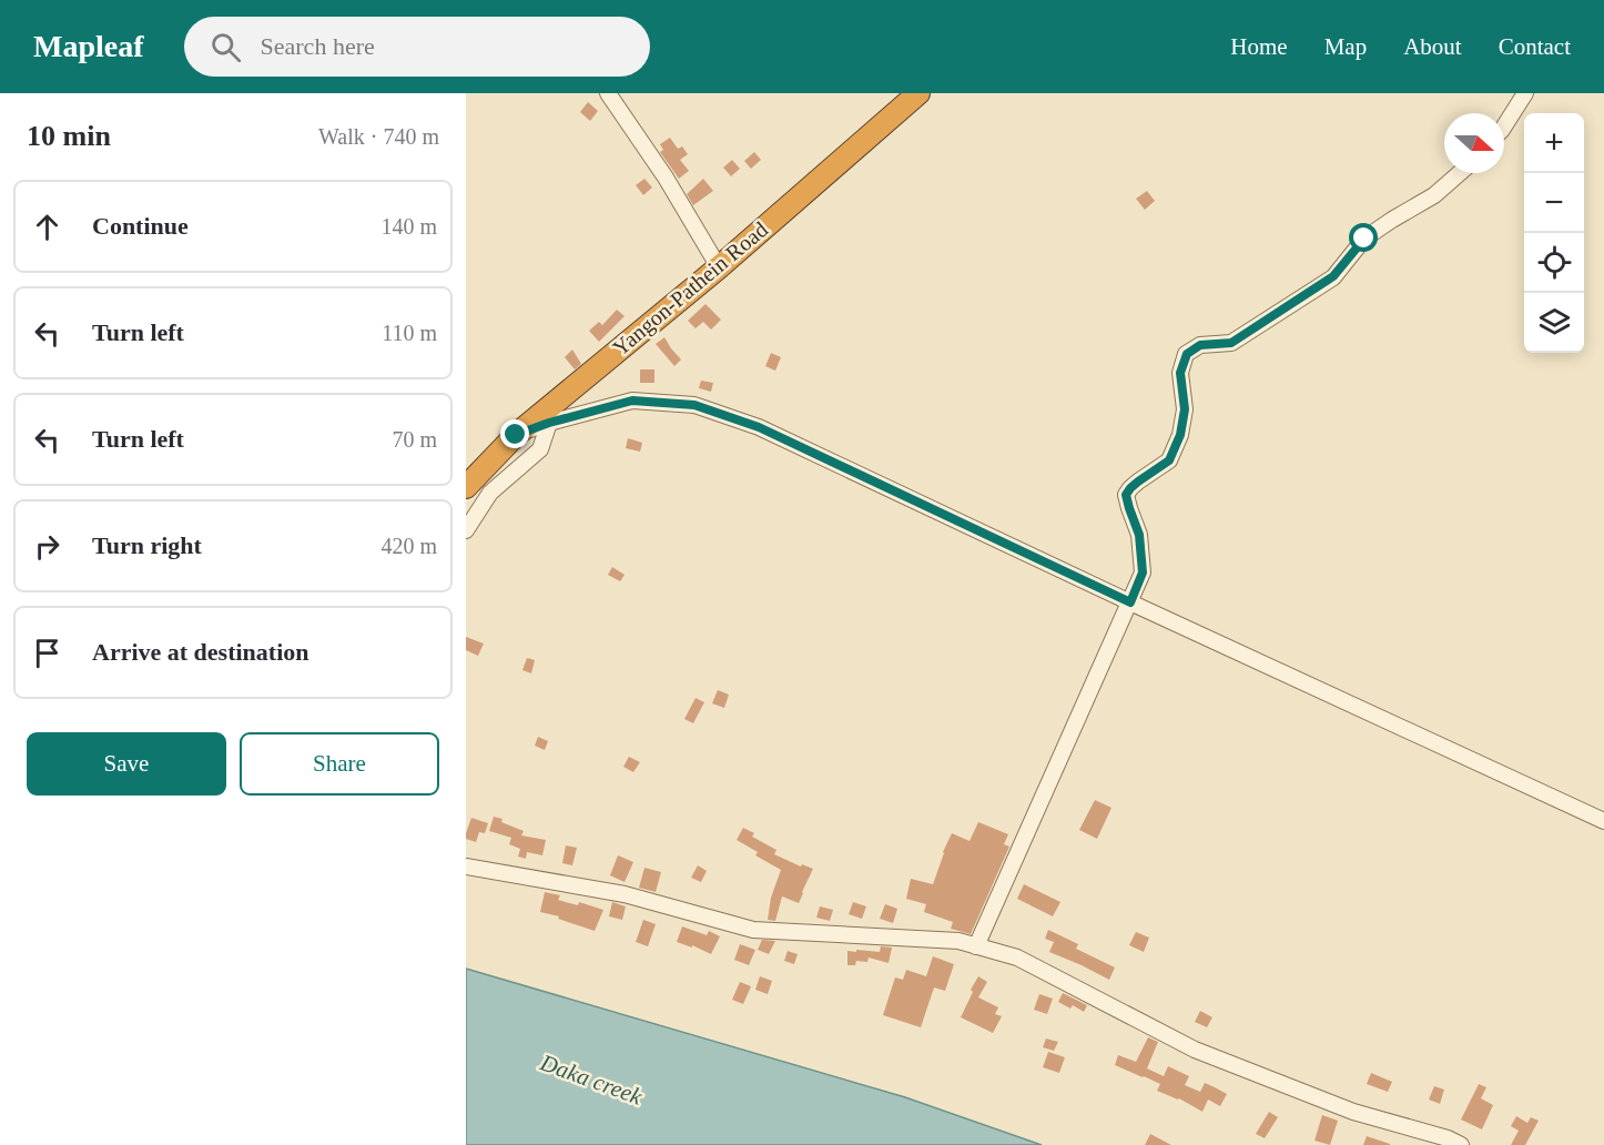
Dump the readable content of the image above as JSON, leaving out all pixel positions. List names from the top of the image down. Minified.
{"streets":{"highway":["Yangon-Pathein Road"]},"water":["Daka creek"],"north":"right","page":{"header":"Mapleaf","search":"Search here","nav":["Home","Map","About","Contact"],"heading":["10 min","Walk · 740 m"],"map_buttons":["+","−"],"list":[["Continue","140 m"],["Turn left","110 m"],["Turn left","70 m"],["Turn right","420 m"],"Arrive at destination"],"buttons":["Save","Share"]}}
